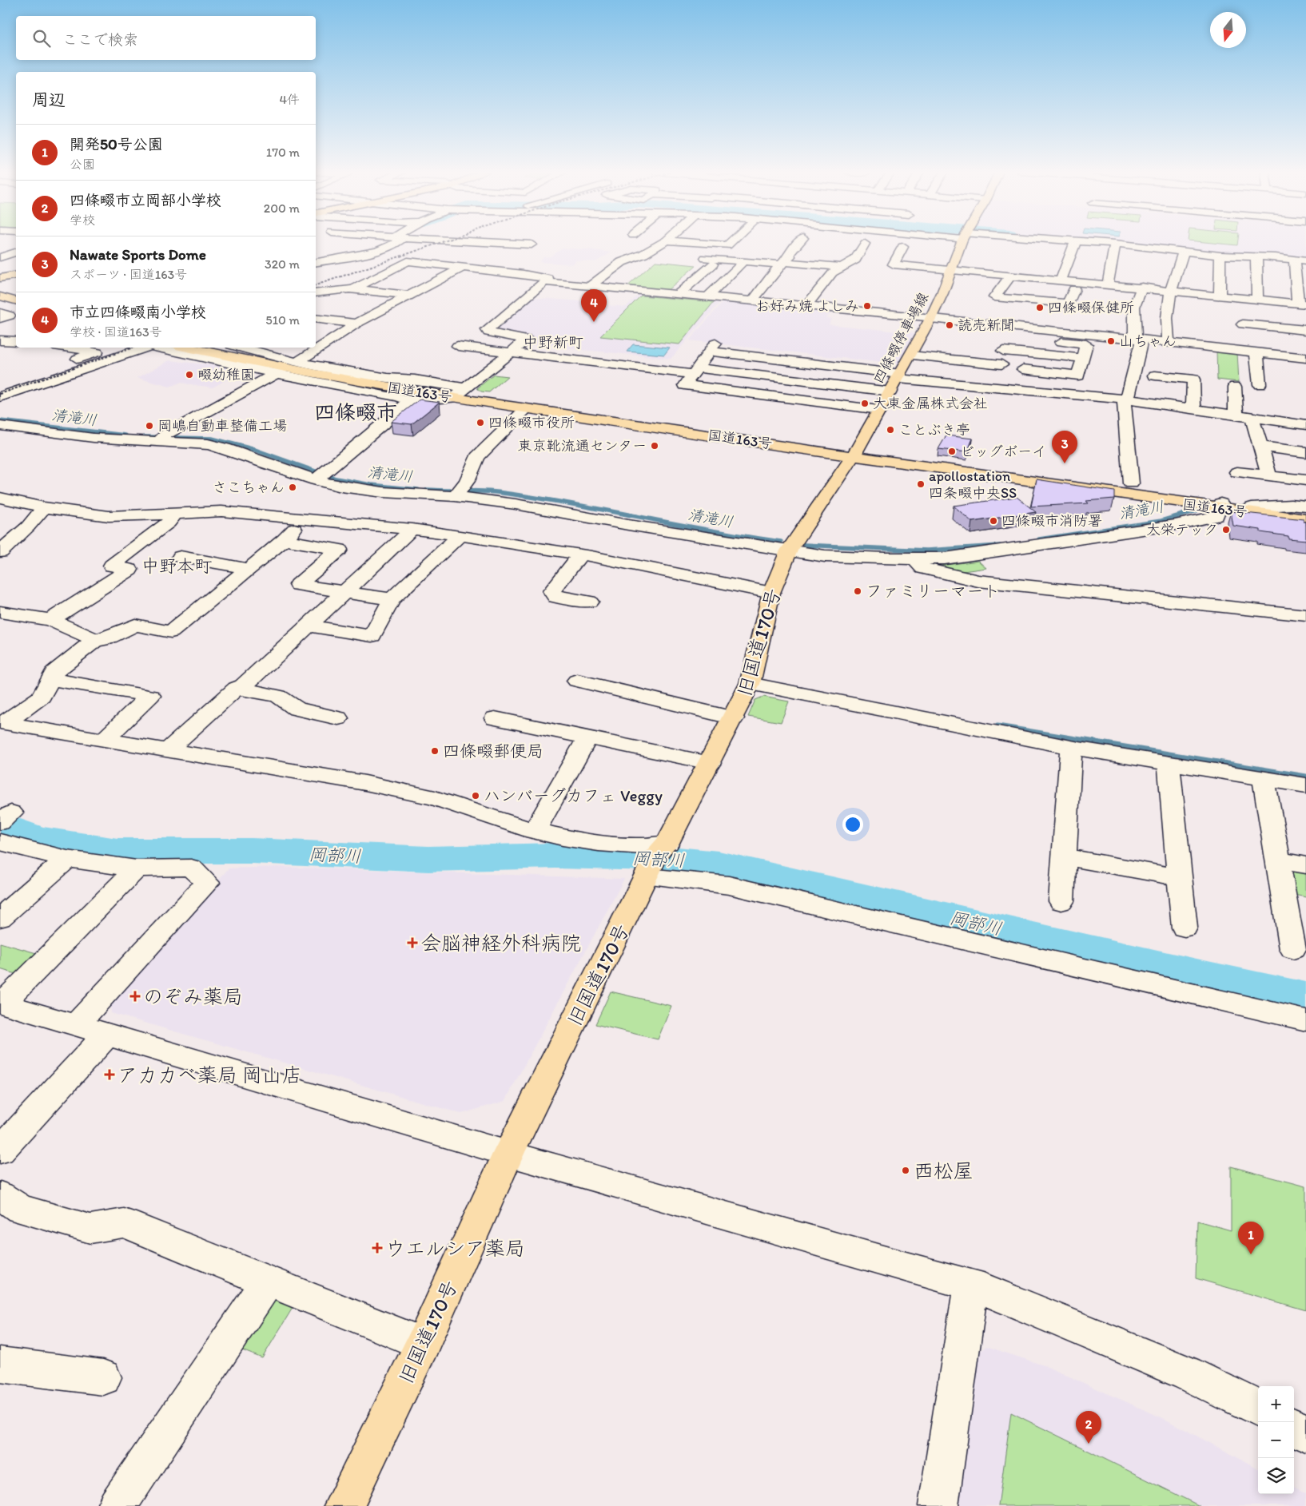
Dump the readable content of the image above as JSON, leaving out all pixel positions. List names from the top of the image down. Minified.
{"streets":{"main road":["四條畷停車場線","国道163号","旧国道170号"]},"crossings":[["四條畷停車場線","国道163号"],["四條畷停車場線","旧国道170号"],["国道163号","旧国道170号"]],"districts":["中野新町","四條畷市","中野本町"],"water":["清滝川","岡部川"],"places":{"other":["お好み焼 よしみ","四條畷保健所","読売新聞","山ちゃん","畷幼稚園","大東金属株式会社","四條畷市役所","岡嶋自動車整備工場","ことぶき亭","東京靴流通センター","ビッグボーイ","apollostation 四条畷中央SS","さこちゃん","四條畷市消防署","大栄テック","ファミリーマート","四條畷郵便局","ハンバーグカフェ Veggy","西松屋"],"health":["会脳神経外科病院","のぞみ薬局","アカカベ薬局 岡山店","ウエルシア薬局"]},"north":"bottom","page":{"search":"ここで検索","heading":["周辺","4件"],"list":[{"mark":"1","name":"開発50号公園","note":"公園","value":"170 m"},{"mark":"2","name":"四條畷市立岡部小学校","note":"学校","value":"200 m"},{"mark":"3","name":"Nawate Sports Dome","note":"スポーツ · 国道163号","value":"320 m"},{"mark":"4","name":"市立四條畷南小学校","note":"学校 · 国道163号","value":"510 m"}],"pins":["4","3","1","2"],"map_buttons":["+","−"]}}
